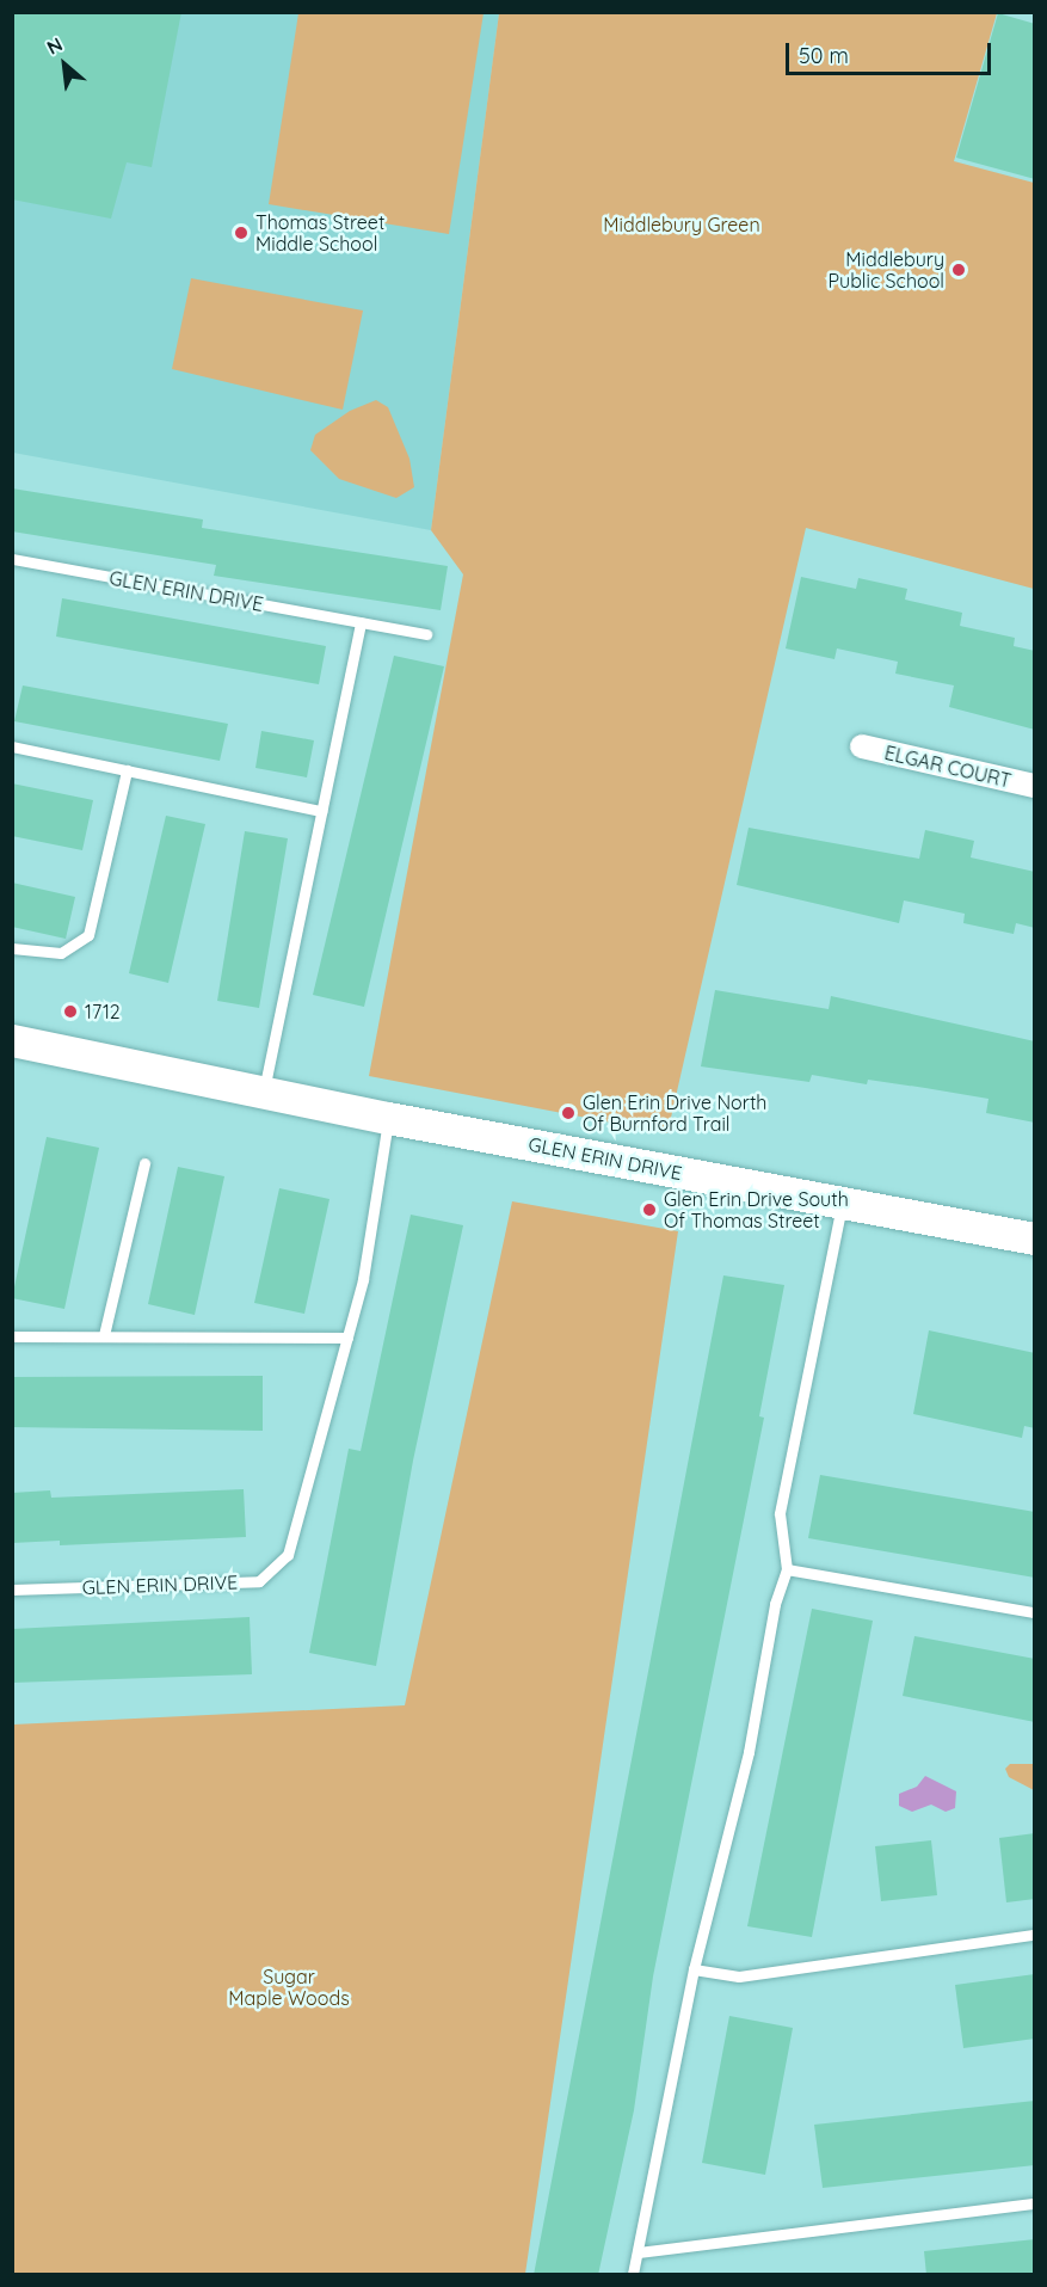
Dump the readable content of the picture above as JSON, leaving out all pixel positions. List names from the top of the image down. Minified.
{"streets":{"street":["GLEN ERIN DRIVE","ELGAR COURT"]},"parks":["Middlebury Green","Sugar Maple Woods"],"places":["Thomas Street Middle School","Middlebury Public School","1712","Glen Erin Drive North Of Burnford Trail","Glen Erin Drive South Of Thomas Street"],"scale_bar":"50 m","north":"top left"}
